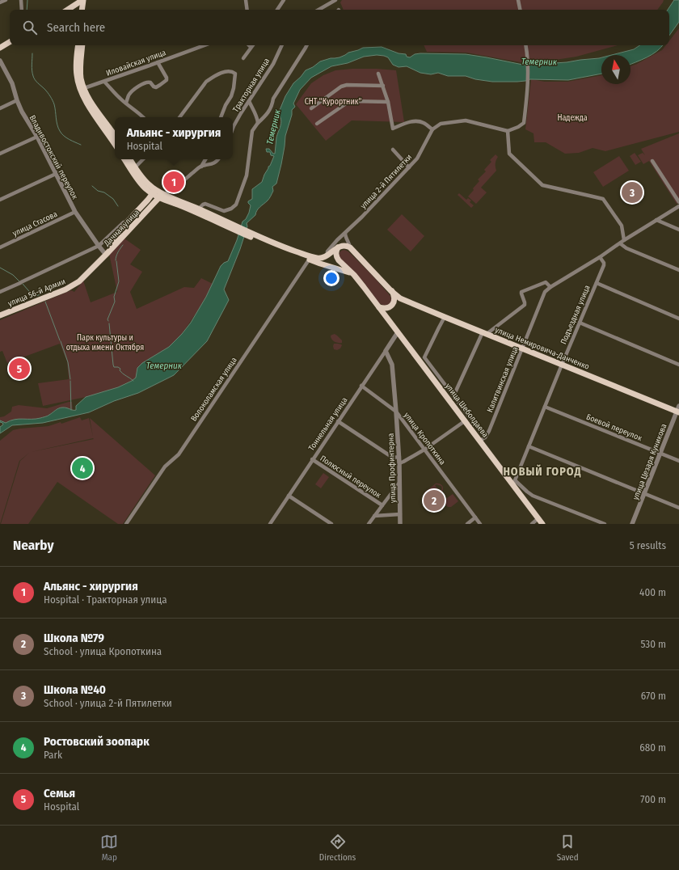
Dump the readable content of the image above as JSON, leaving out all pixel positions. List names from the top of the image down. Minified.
{"streets":{"main road":["Дачная улица","улица 56-й Армии","улица Немировича-Данченко","улица Шеболдаева"],"street":["Иловайская улица","Тракторная улица","Владивостокский переулок","улица 2-й Пятилетки","улица Стасова","Подъездная улица","Калитвинская улица","Волоколамская улица","Тоннельная улица","Боевой переулок","улица Кропоткина","улица Цезаря Куникова","улица Профинтерна","Полюсный переулок"]},"crossings":[["Владивостокский переулок","улица Стасова"],["Владивостокский переулок","Дачная улица"],["Владивостокский переулок","улица 56-й Армии"],["улица 2-й Пятилетки","улица Шеболдаева"],["Дачная улица","улица 56-й Армии"],["Подъездная улица","улица Немировича-Данченко"],["Подъездная улица","Калитвинская улица"],["Подъездная улица","улица Шеболдаева"],["Подъездная улица","Боевой переулок"],["улица Немировича-Данченко","Калитвинская улица"],["улица Немировича-Данченко","улица Цезаря Куникова"],["Калитвинская улица","улица Шеболдаева"],["улица Шеболдаева","Тоннельная улица"],["Тоннельная улица","улица Кропоткина"],["Тоннельная улица","Полюсный переулок"],["Боевой переулок","улица Цезаря Куникова"],["улица Кропоткина","улица Профинтерна"]],"districts":["НОВЫЙ ГОРОД"],"water":["Темерник"],"parks":["СНТ \"Курортник\"","Надежда","Парк культуры и отдыха имени Октября"],"north":"top","page":{"search":"Search here","popup":["Альянс - хирургия","Hospital"],"pins":["1","3","5","4","2"],"heading":["Nearby","5 results"],"list":[{"mark":"1","name":"Альянс - хирургия","note":"Hospital · Тракторная улица","value":"400 m"},{"mark":"2","name":"Школа №79","note":"School · улица Кропоткина","value":"530 m"},{"mark":"3","name":"Школа №40","note":"School · улица 2-й Пятилетки","value":"670 m"},{"mark":"4","name":"Ростовский зоопарк","note":"Park","value":"680 m"},{"mark":"5","name":"Семья","note":"Hospital","value":"700 m"}],"nav":["Map","Directions","Saved"]}}
